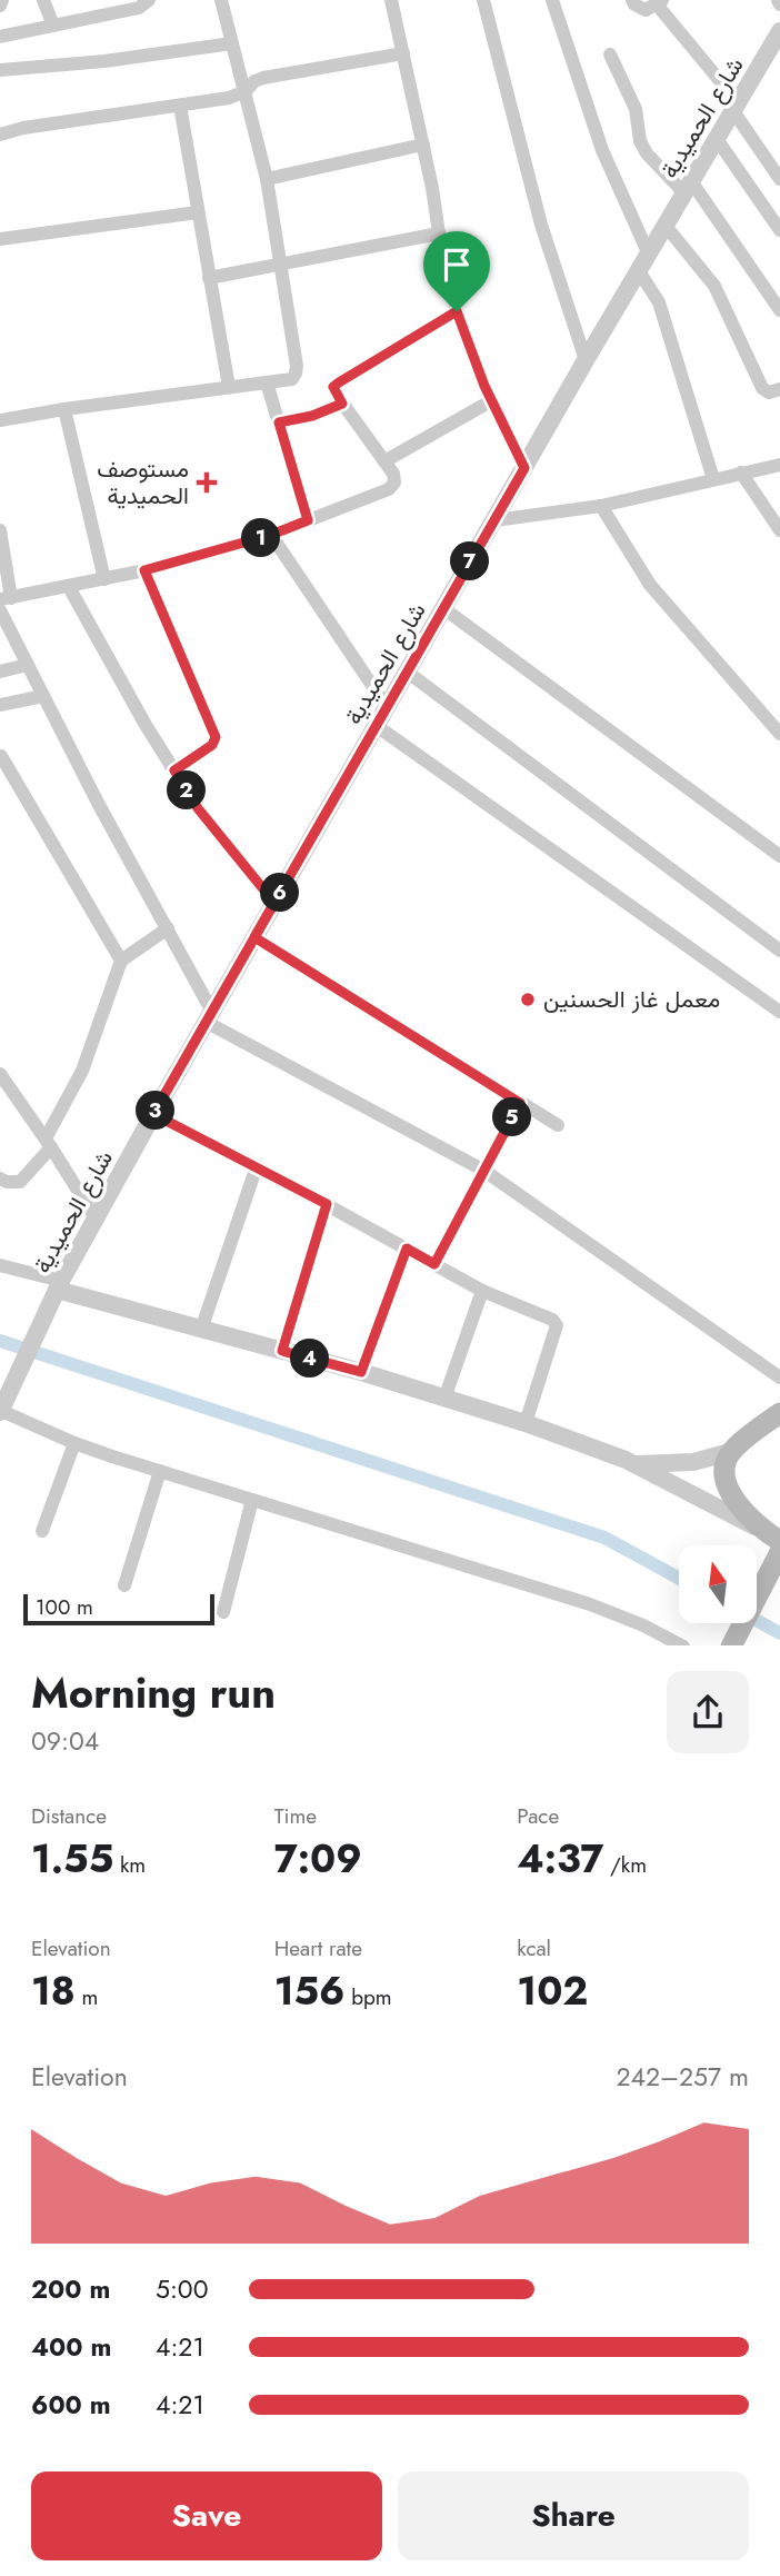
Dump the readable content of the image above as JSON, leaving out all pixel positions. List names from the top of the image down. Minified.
{"streets":{"street":["شارع الحميدية"]},"places":{"health":["مستوصف الحميدية"],"other":["معمل غاز الحسنين"]},"scale_bar":"100 m","north":"top","page":{"pins":["1","7","2","6","3","5","4"],"scale":"100 m","heading":["Morning run","09:04"],"stats":[["Distance","1.55 km"],["Time","7:09"],["Pace","4:37 /km"],["Elevation","18 m"],["Heart rate","156 bpm"],["kcal","102"]],"chart":["Elevation","242–257 m"],"list":[{"name":"200 m","note":"5:00"},{"name":"400 m","note":"4:21"},{"name":"600 m","note":"4:21"}],"buttons":["Save","Share"]}}
